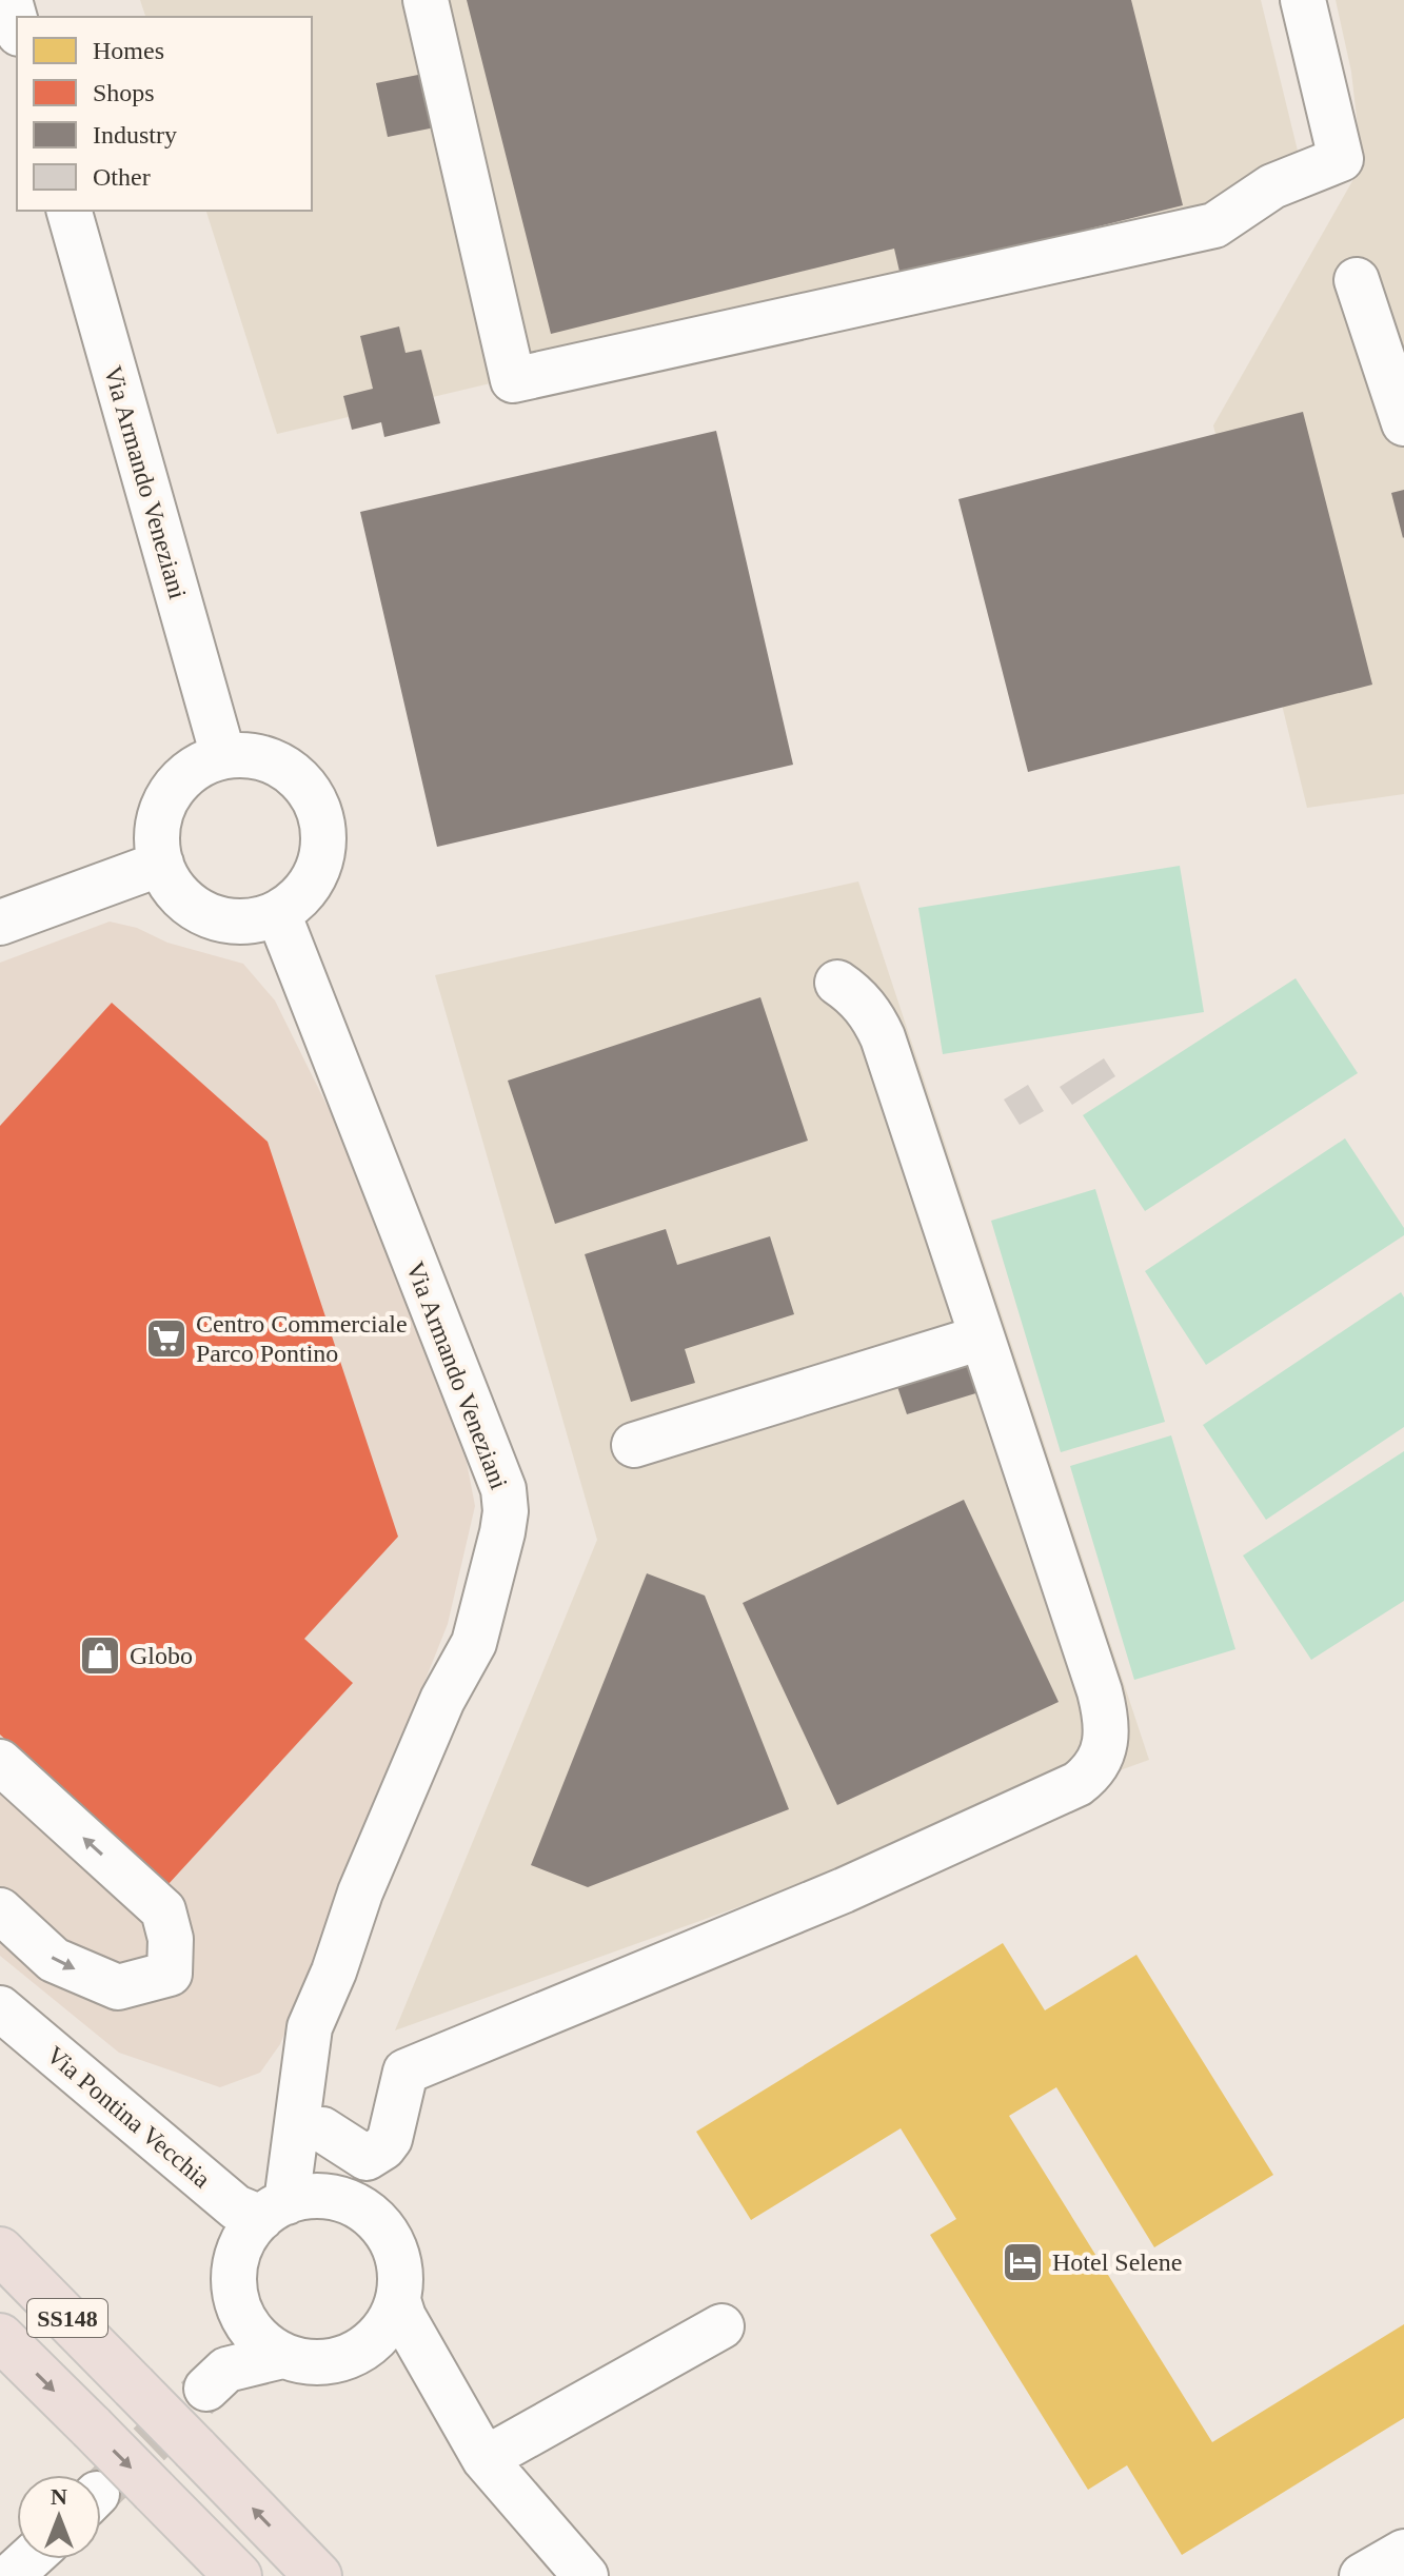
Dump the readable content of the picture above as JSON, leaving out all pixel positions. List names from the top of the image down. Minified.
{"streets":{"highway":["SS148"],"street":["Via Armando Veneziani","Via Pontina Vecchia"]},"crossings":[["Via Armando Veneziani","Via Pontina Vecchia"]],"places":{"supermarket":["Centro Commerciale Parco Pontino"],"shop":["Globo"],"hotel":["Hotel Selene"]},"legend":["Homes","Shops","Industry","Other"],"north":"top"}
